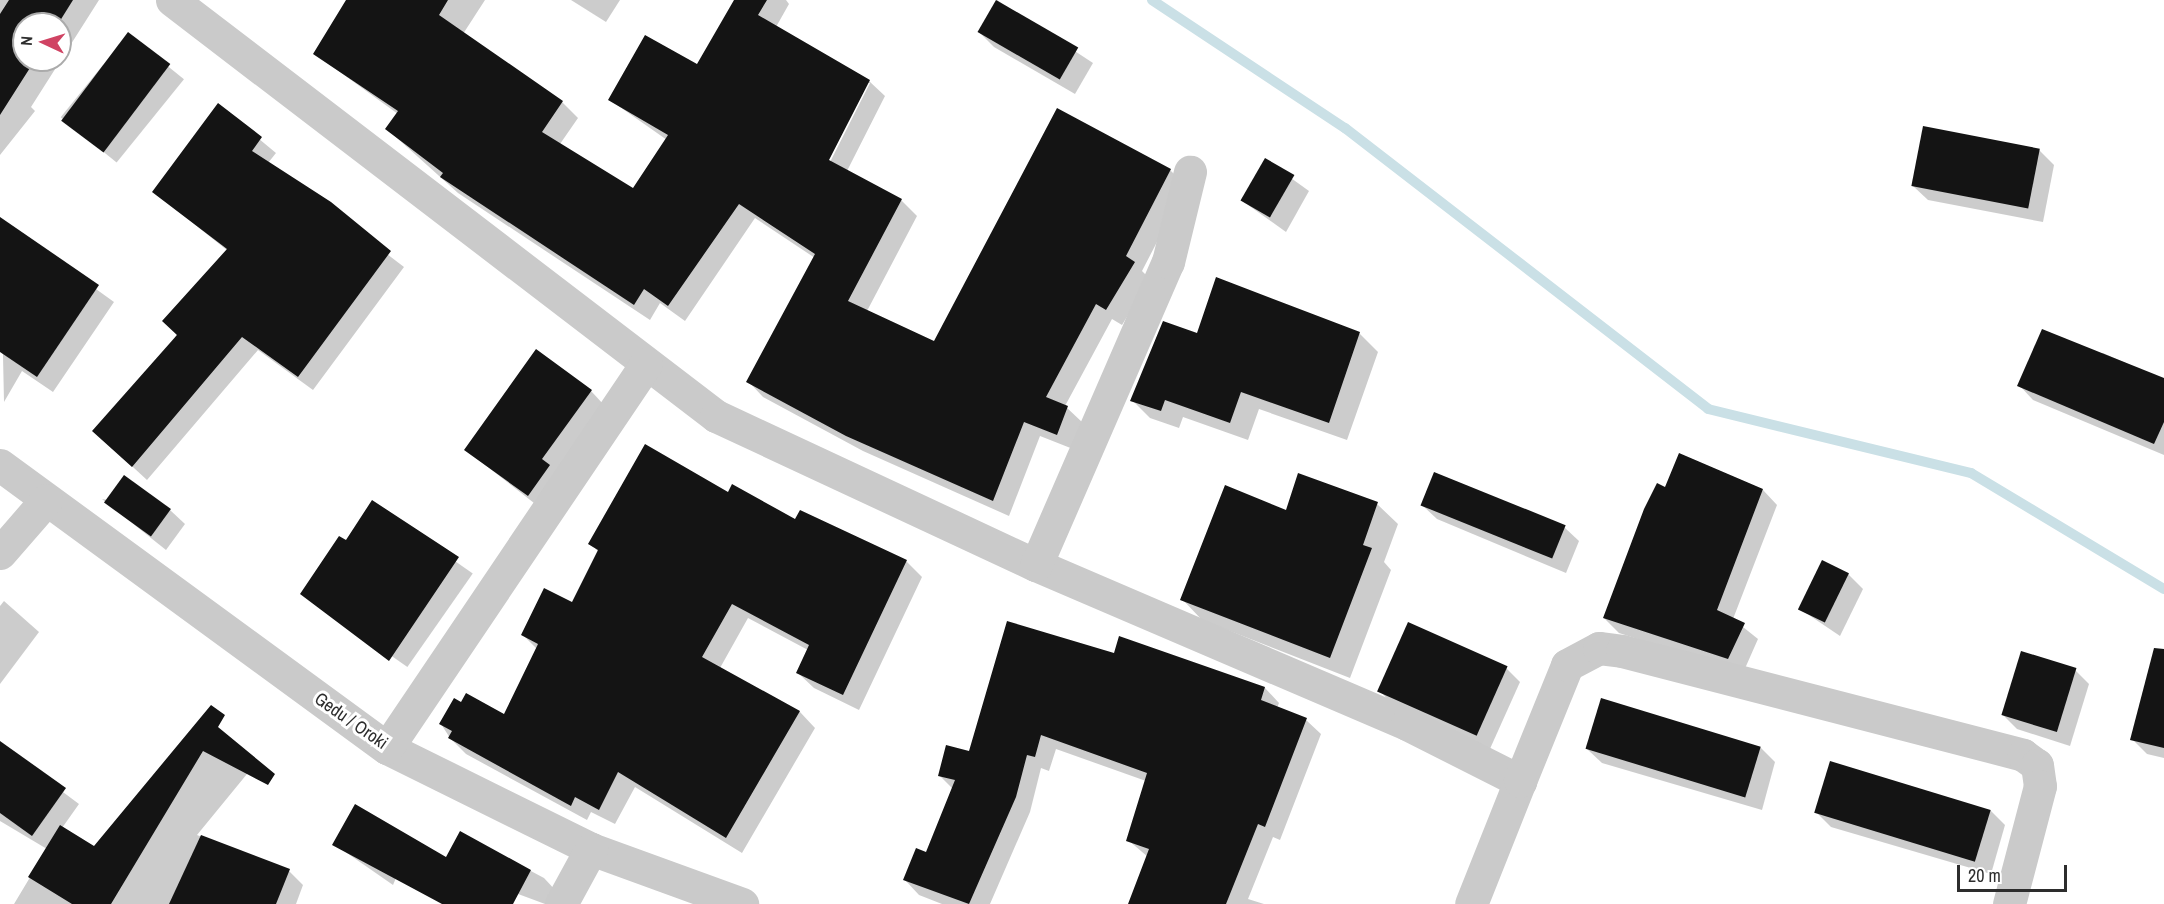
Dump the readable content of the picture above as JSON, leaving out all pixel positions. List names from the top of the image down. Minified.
{"streets":{"street":["Gedu / Oroki"]},"scale_bar":"20 m","north":"left"}
